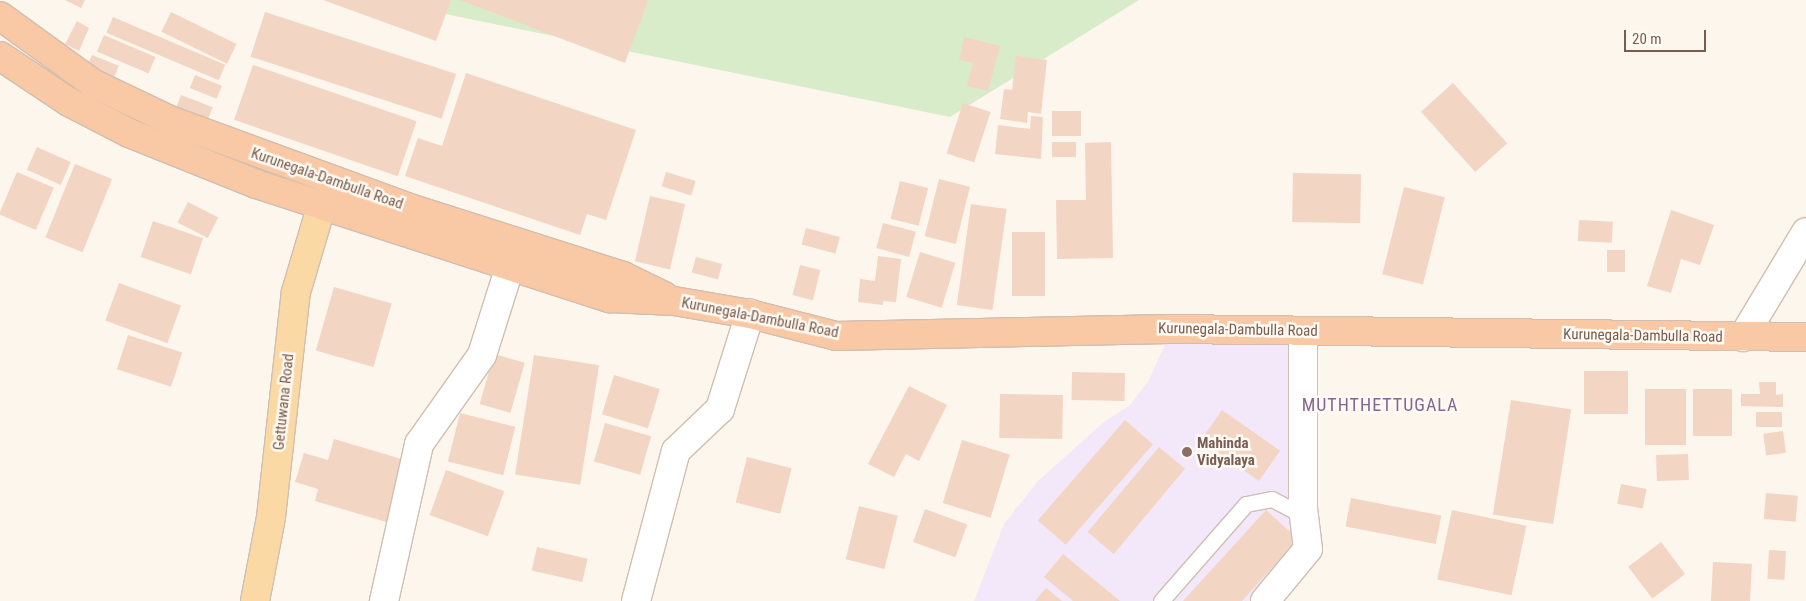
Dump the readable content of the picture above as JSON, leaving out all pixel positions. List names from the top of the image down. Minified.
{"streets":{"highway":["Kurunegala-Dambulla Road"],"main road":["Gettuwana Road"]},"crossings":[["Kurunegala-Dambulla Road","Gettuwana Road"]],"districts":["MUTHTHETTUGALA"],"places":["Mahinda Vidyalaya"],"scale_bar":"20 m"}
